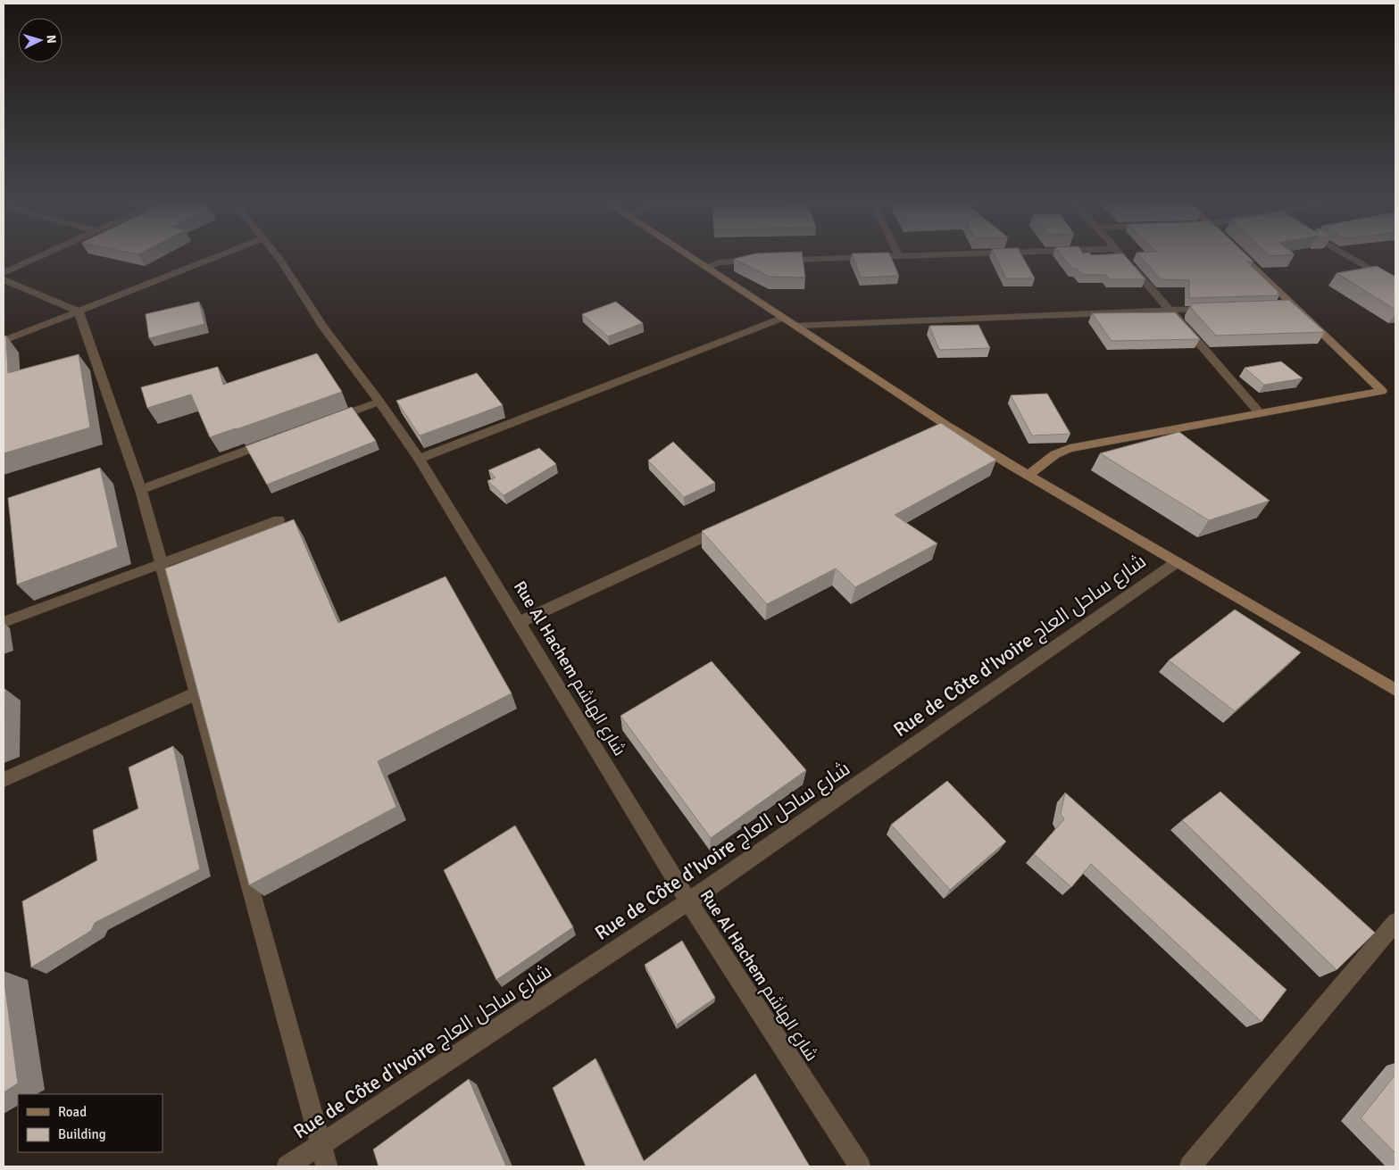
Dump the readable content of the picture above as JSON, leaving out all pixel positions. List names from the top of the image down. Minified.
{"streets":{"street":["Rue de Côte d'Ivoire شارع ساحل العاج","Rue Al Hachem شارع الهاشم"]},"crossings":[["Rue de Côte d'Ivoire شارع ساحل العاج","Rue Al Hachem شارع الهاشم"]],"legend":["Road","Building"],"north":"right"}
